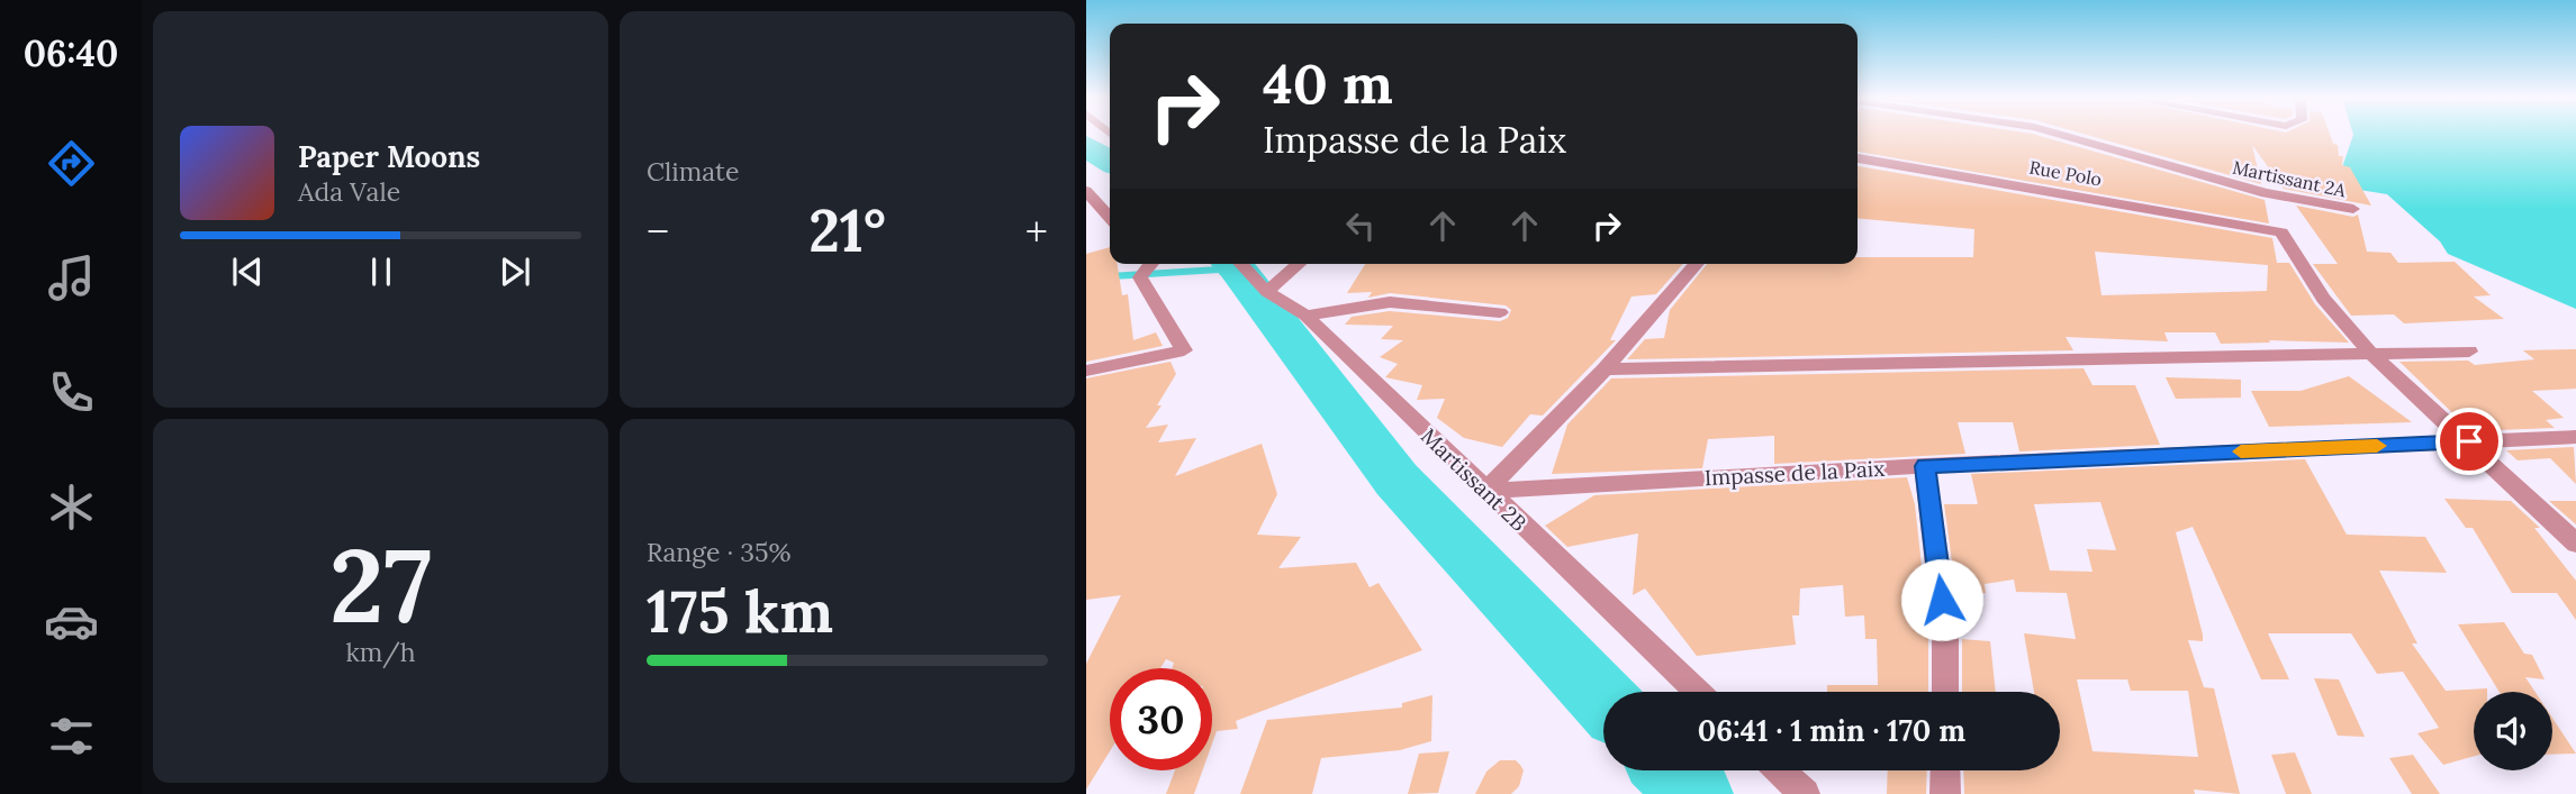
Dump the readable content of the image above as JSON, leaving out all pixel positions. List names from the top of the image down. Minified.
{"streets":{"street":["Rue Polo","Martissant 2A","Impasse de la Paix","Martissant 2B"]},"crossings":[["Impasse de la Paix","Martissant 2B"]],"page":{"tabs":"06:40","tile":["Climate",["27","km/h"],["Range · 35%","175 km"]],"turn":["40 m","Impasse de la Paix"],"song":["Paper Moons","Ada Vale"],"heat":["−","21°","+"],"limit":"30","trip":"06:41 · 1 min · 170 m"}}
